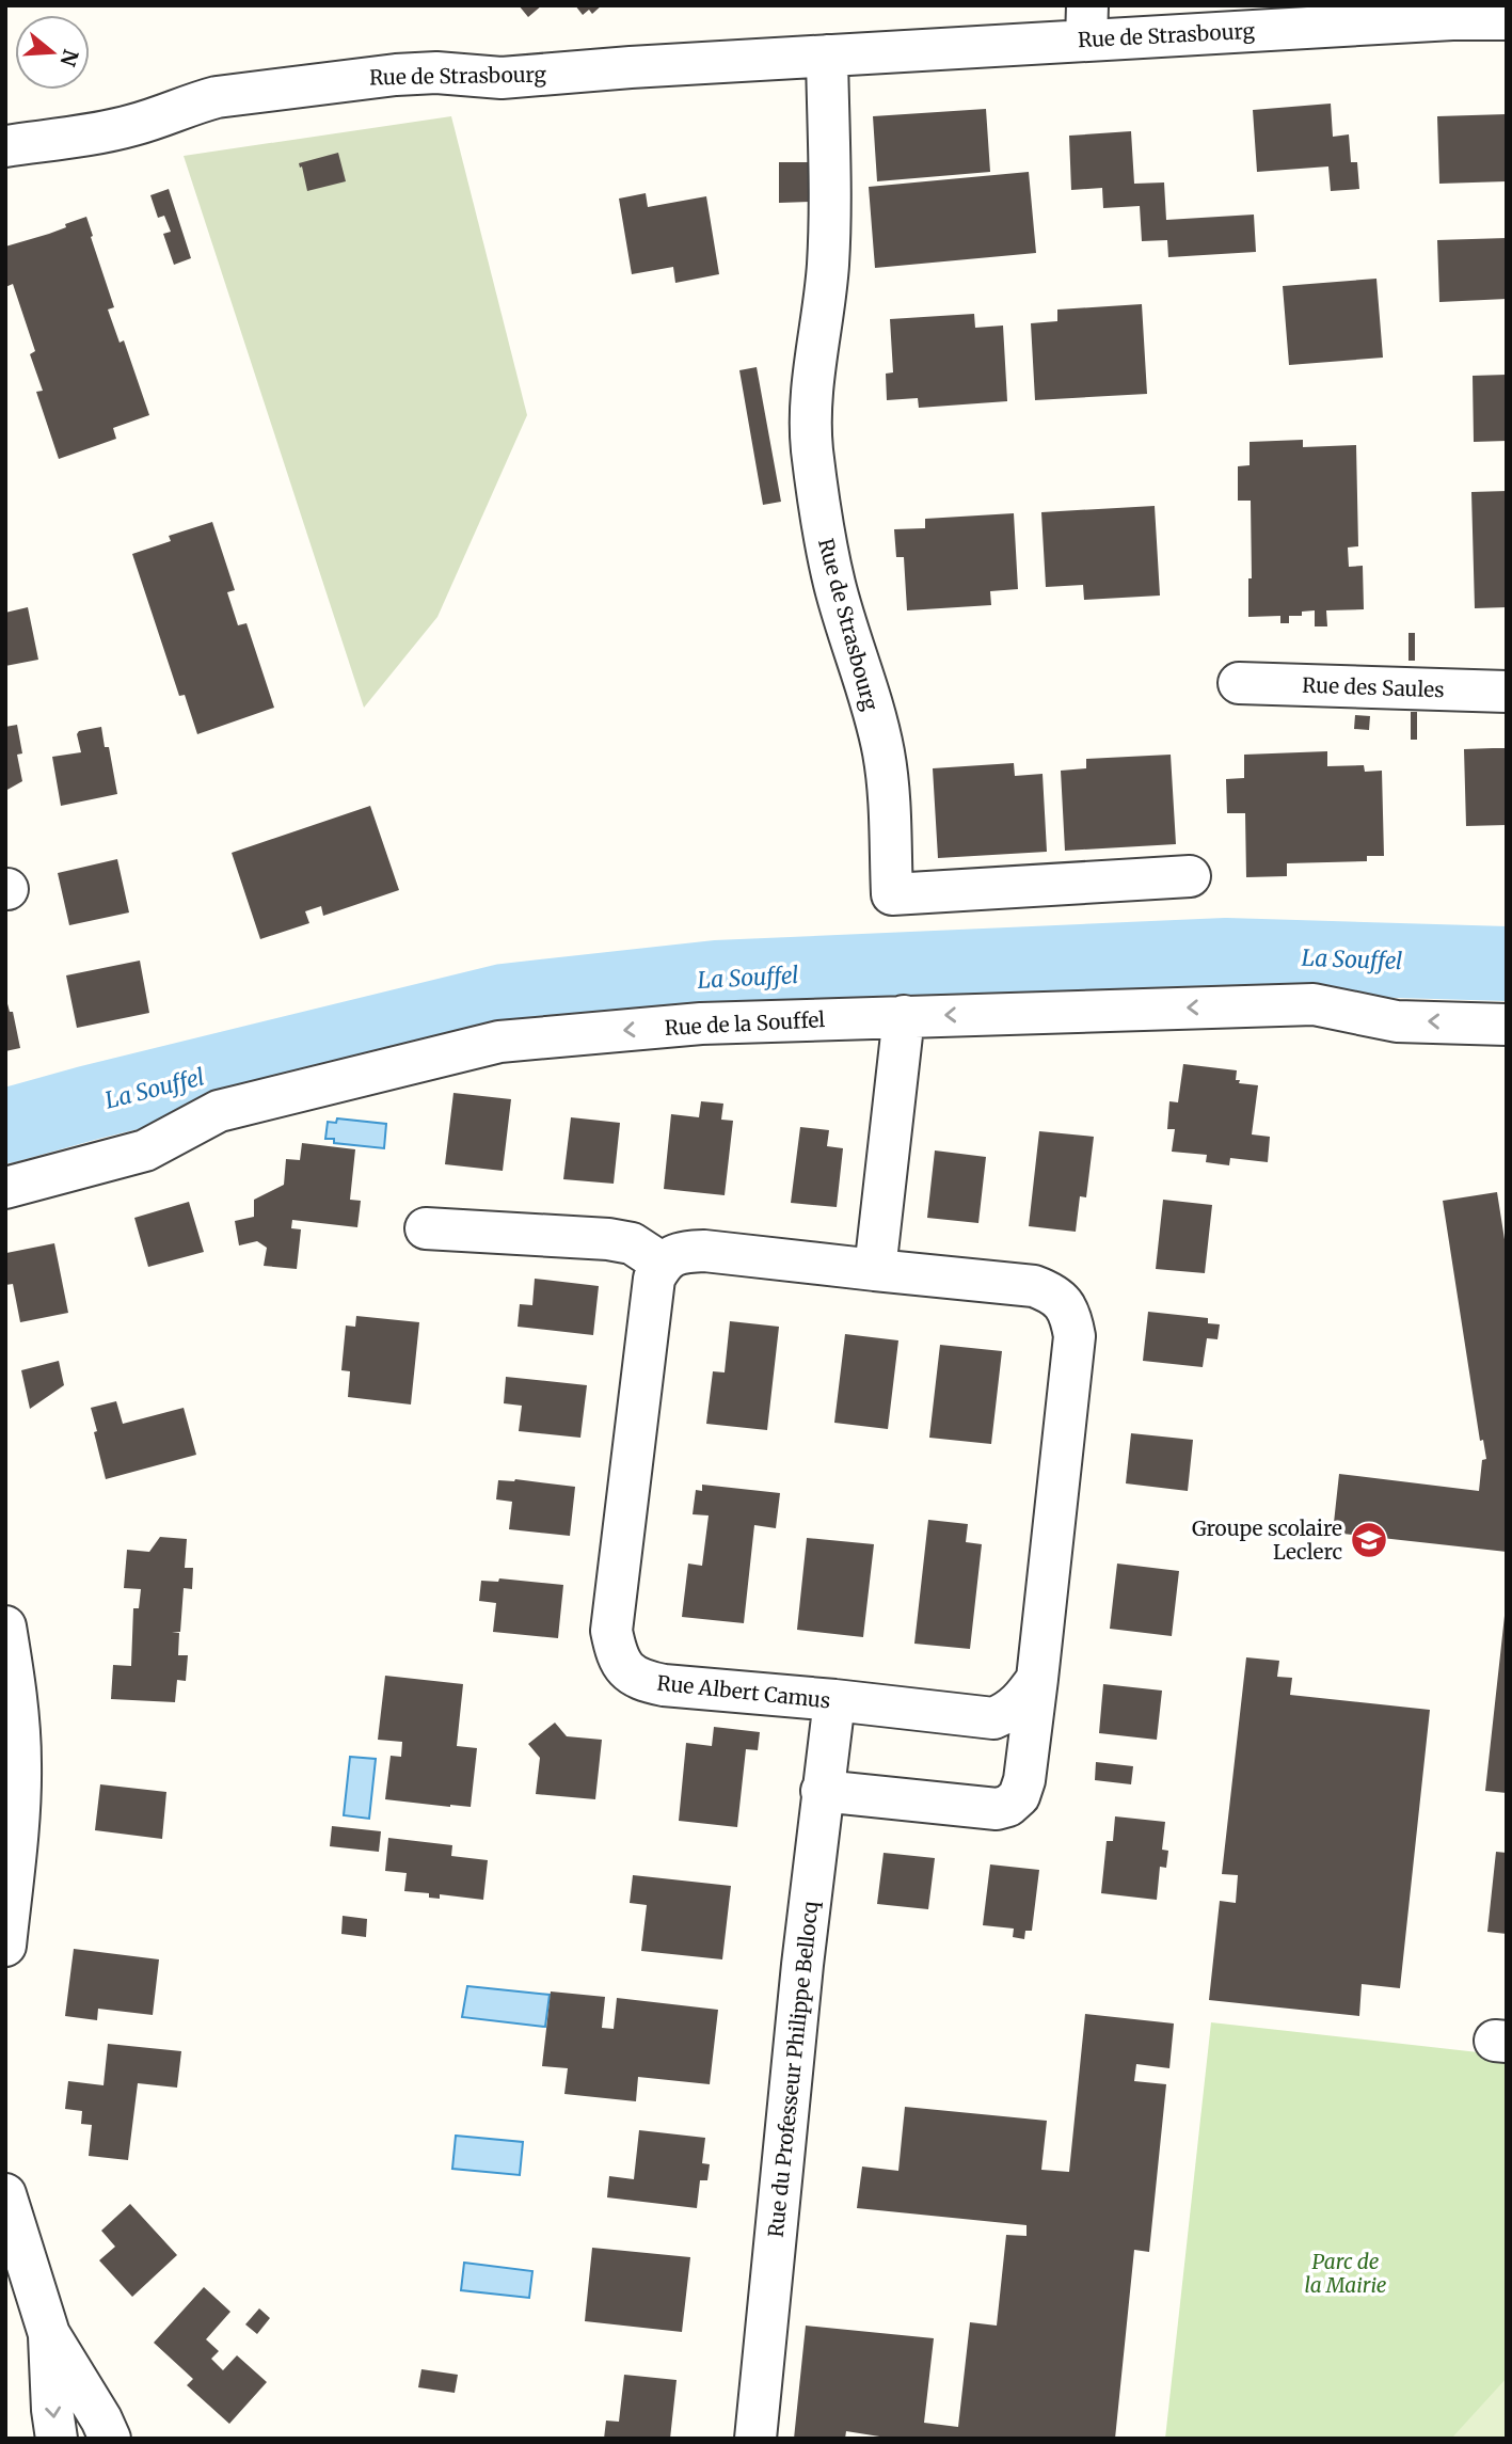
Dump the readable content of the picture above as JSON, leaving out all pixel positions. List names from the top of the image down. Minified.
{"streets":{"street":["Rue de Strasbourg","Rue des Saules","Rue de la Souffel","Rue Albert Camus","Rue du Professeur Philippe Bellocq"]},"crossings":[["Rue Albert Camus","Rue du Professeur Philippe Bellocq"]],"water":["La Souffel"],"parks":["Parc de la Mairie"],"places":{"school or university":["Groupe scolaire Leclerc"]},"north":"right"}
